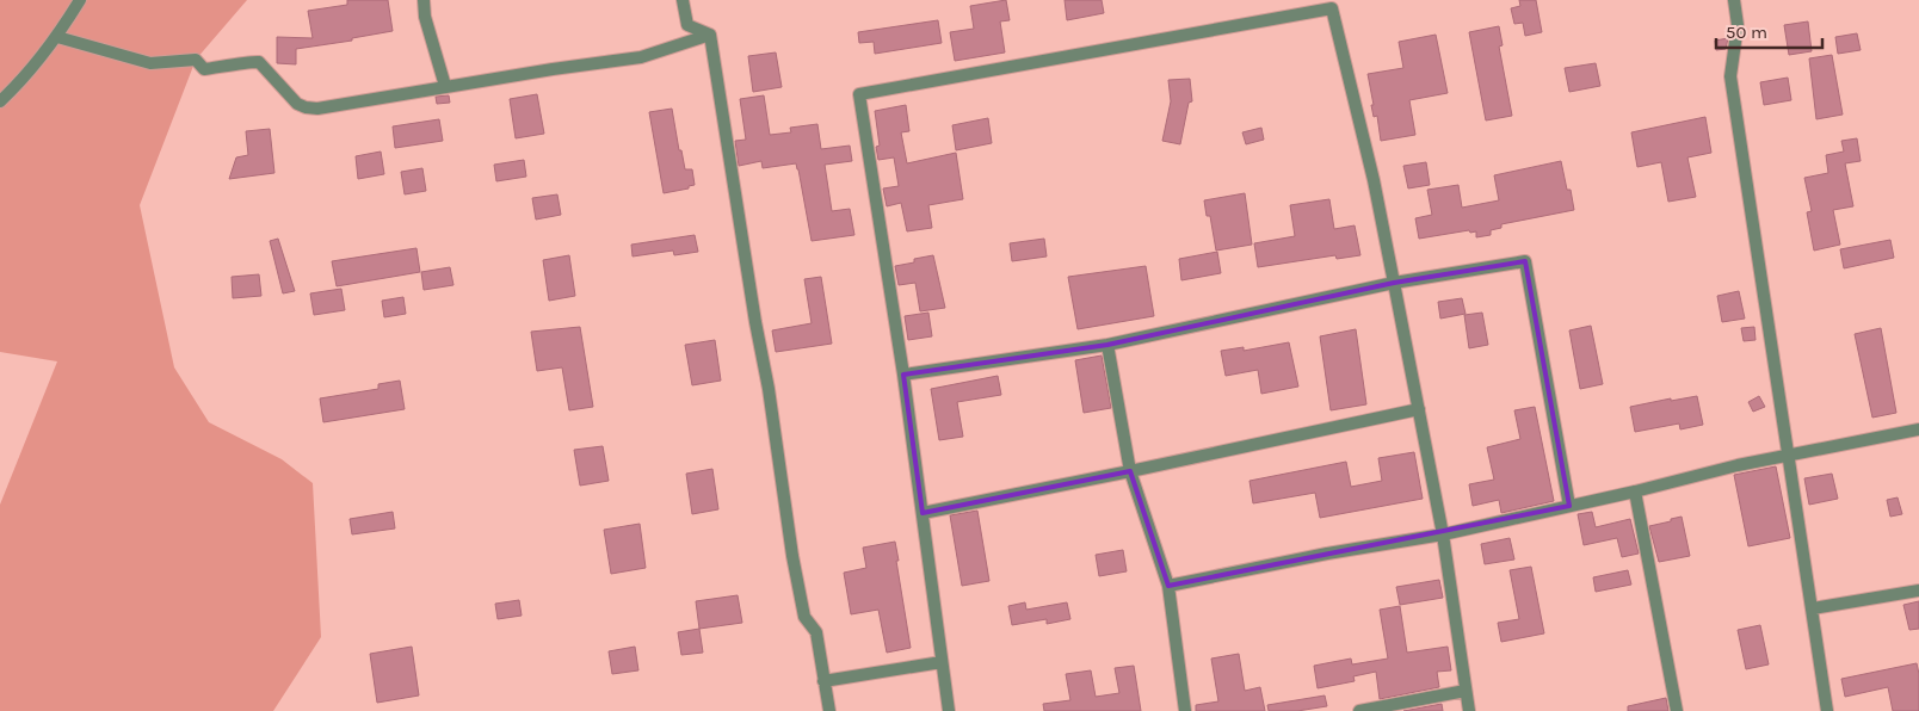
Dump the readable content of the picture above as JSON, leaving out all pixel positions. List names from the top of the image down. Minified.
{"scale_bar":"50 m"}
